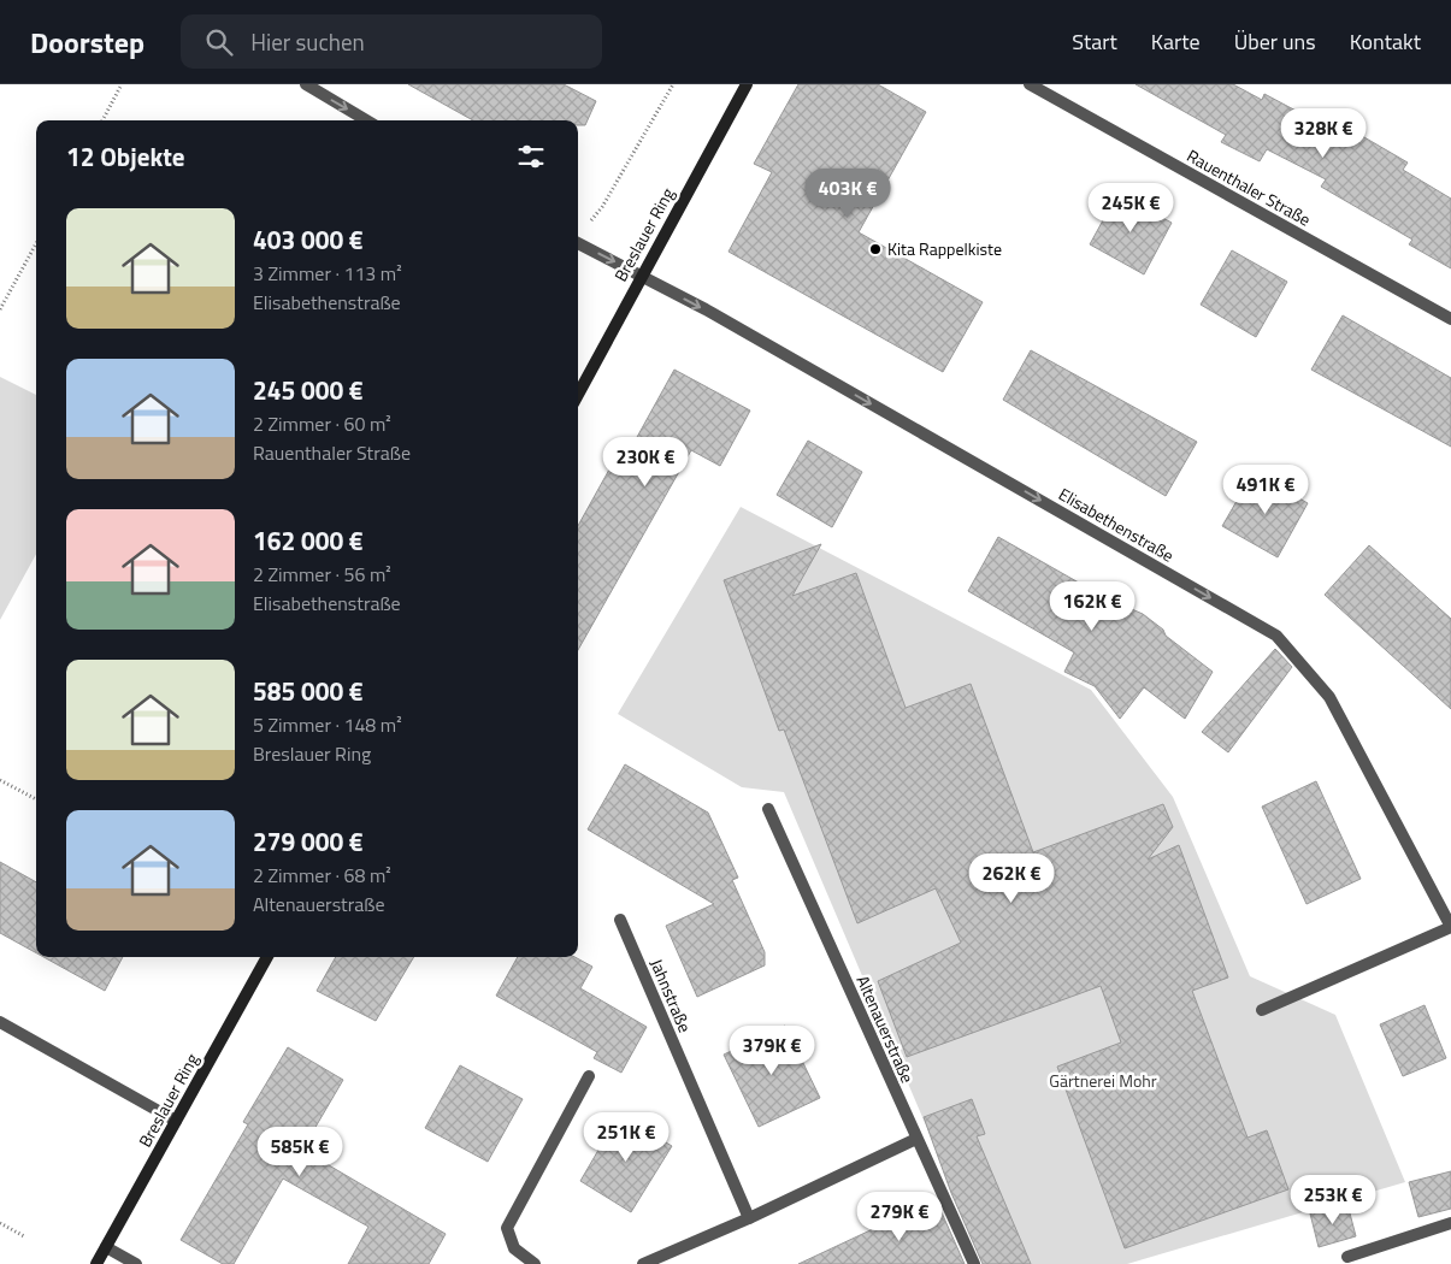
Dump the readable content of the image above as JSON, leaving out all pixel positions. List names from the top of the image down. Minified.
{"streets":{"main road":["Breslauer Ring"],"street":["Rauenthaler Straße","Elisabethenstraße","Jahnstraße","Altenauerstraße"]},"crossings":[["Breslauer Ring","Elisabethenstraße"]],"one_way":["Elisabethenstraße"],"parks":["Gärtnerei Mohr"],"places":["Kita Rappelkiste"],"page":{"header":"Doorstep","search":"Hier suchen","nav":["Start","Karte","Über uns","Kontakt"],"price":["328K €","403K €","245K €","230K €","491K €","162K €","262K €","379K €","251K €","585K €","253K €","279K €"],"heading":"12 Objekte","list":[{"name":"403 000 €","note":"3 Zimmer · 113 m² · Elisabethenstraße"},{"name":"245 000 €","note":"2 Zimmer · 60 m² · Rauenthaler Straße"},{"name":"162 000 €","note":"2 Zimmer · 56 m² · Elisabethenstraße"},{"name":"585 000 €","note":"5 Zimmer · 148 m² · Breslauer Ring"},{"name":"279 000 €","note":"2 Zimmer · 68 m² · Altenauerstraße"}]}}
